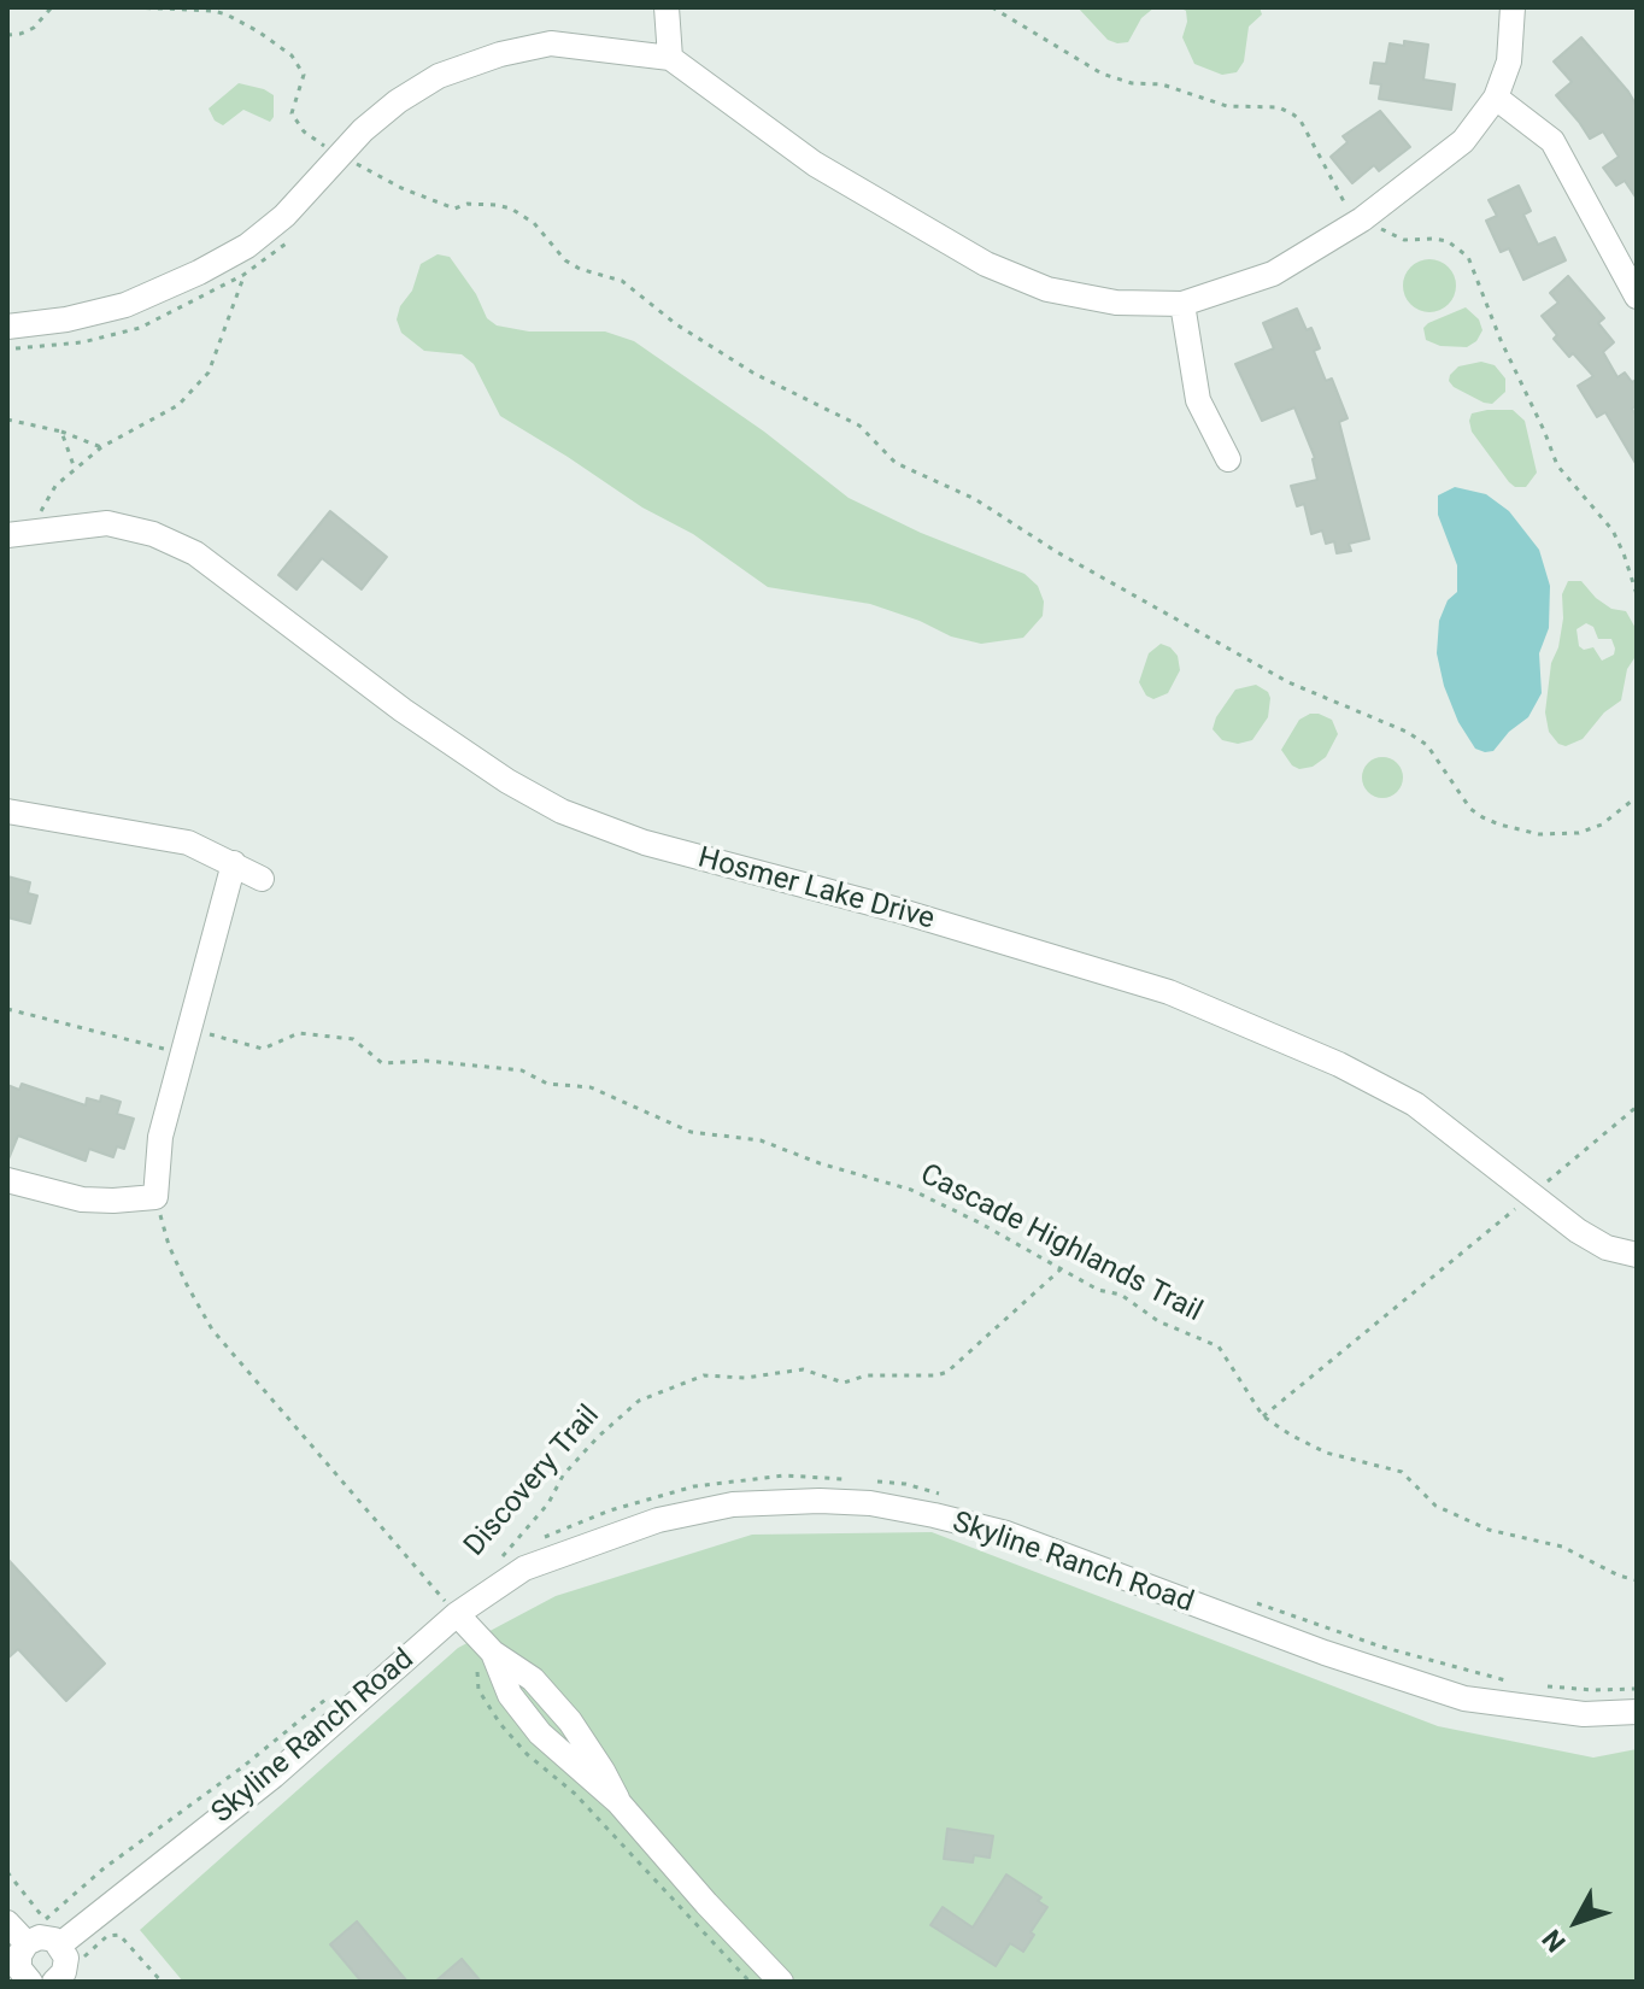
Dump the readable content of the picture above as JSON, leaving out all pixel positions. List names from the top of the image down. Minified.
{"streets":{"street":["Hosmer Lake Drive","Skyline Ranch Road"],"path":["Cascade Highlands Trail","Discovery Trail"]},"crossings":[["Cascade Highlands Trail","Discovery Trail"]],"north":"bottom left"}
